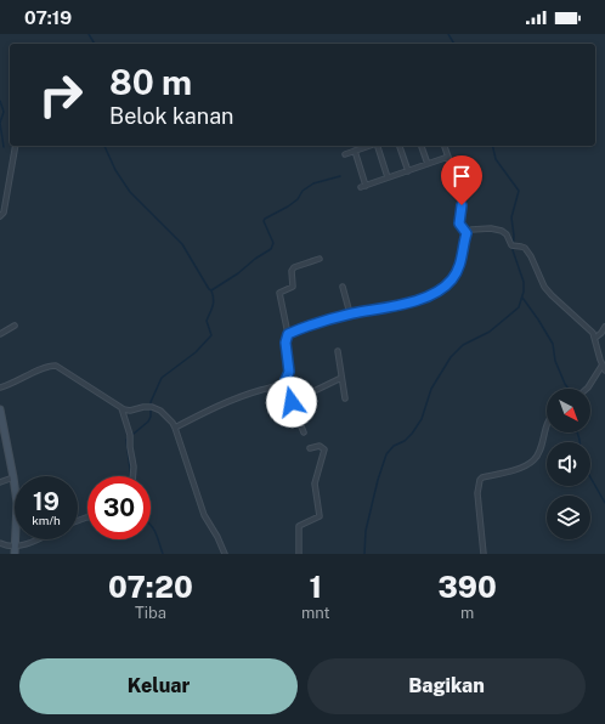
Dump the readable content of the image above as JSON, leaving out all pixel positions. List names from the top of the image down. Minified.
{"north":"bottom right","page":{"status":"07:19","turn":["80 m","Belok kanan"],"speed":"19 km/h","limit":"30","eta":["07:20","Tiba","1","mnt","390","m"],"buttons":["Keluar","Bagikan"]}}
